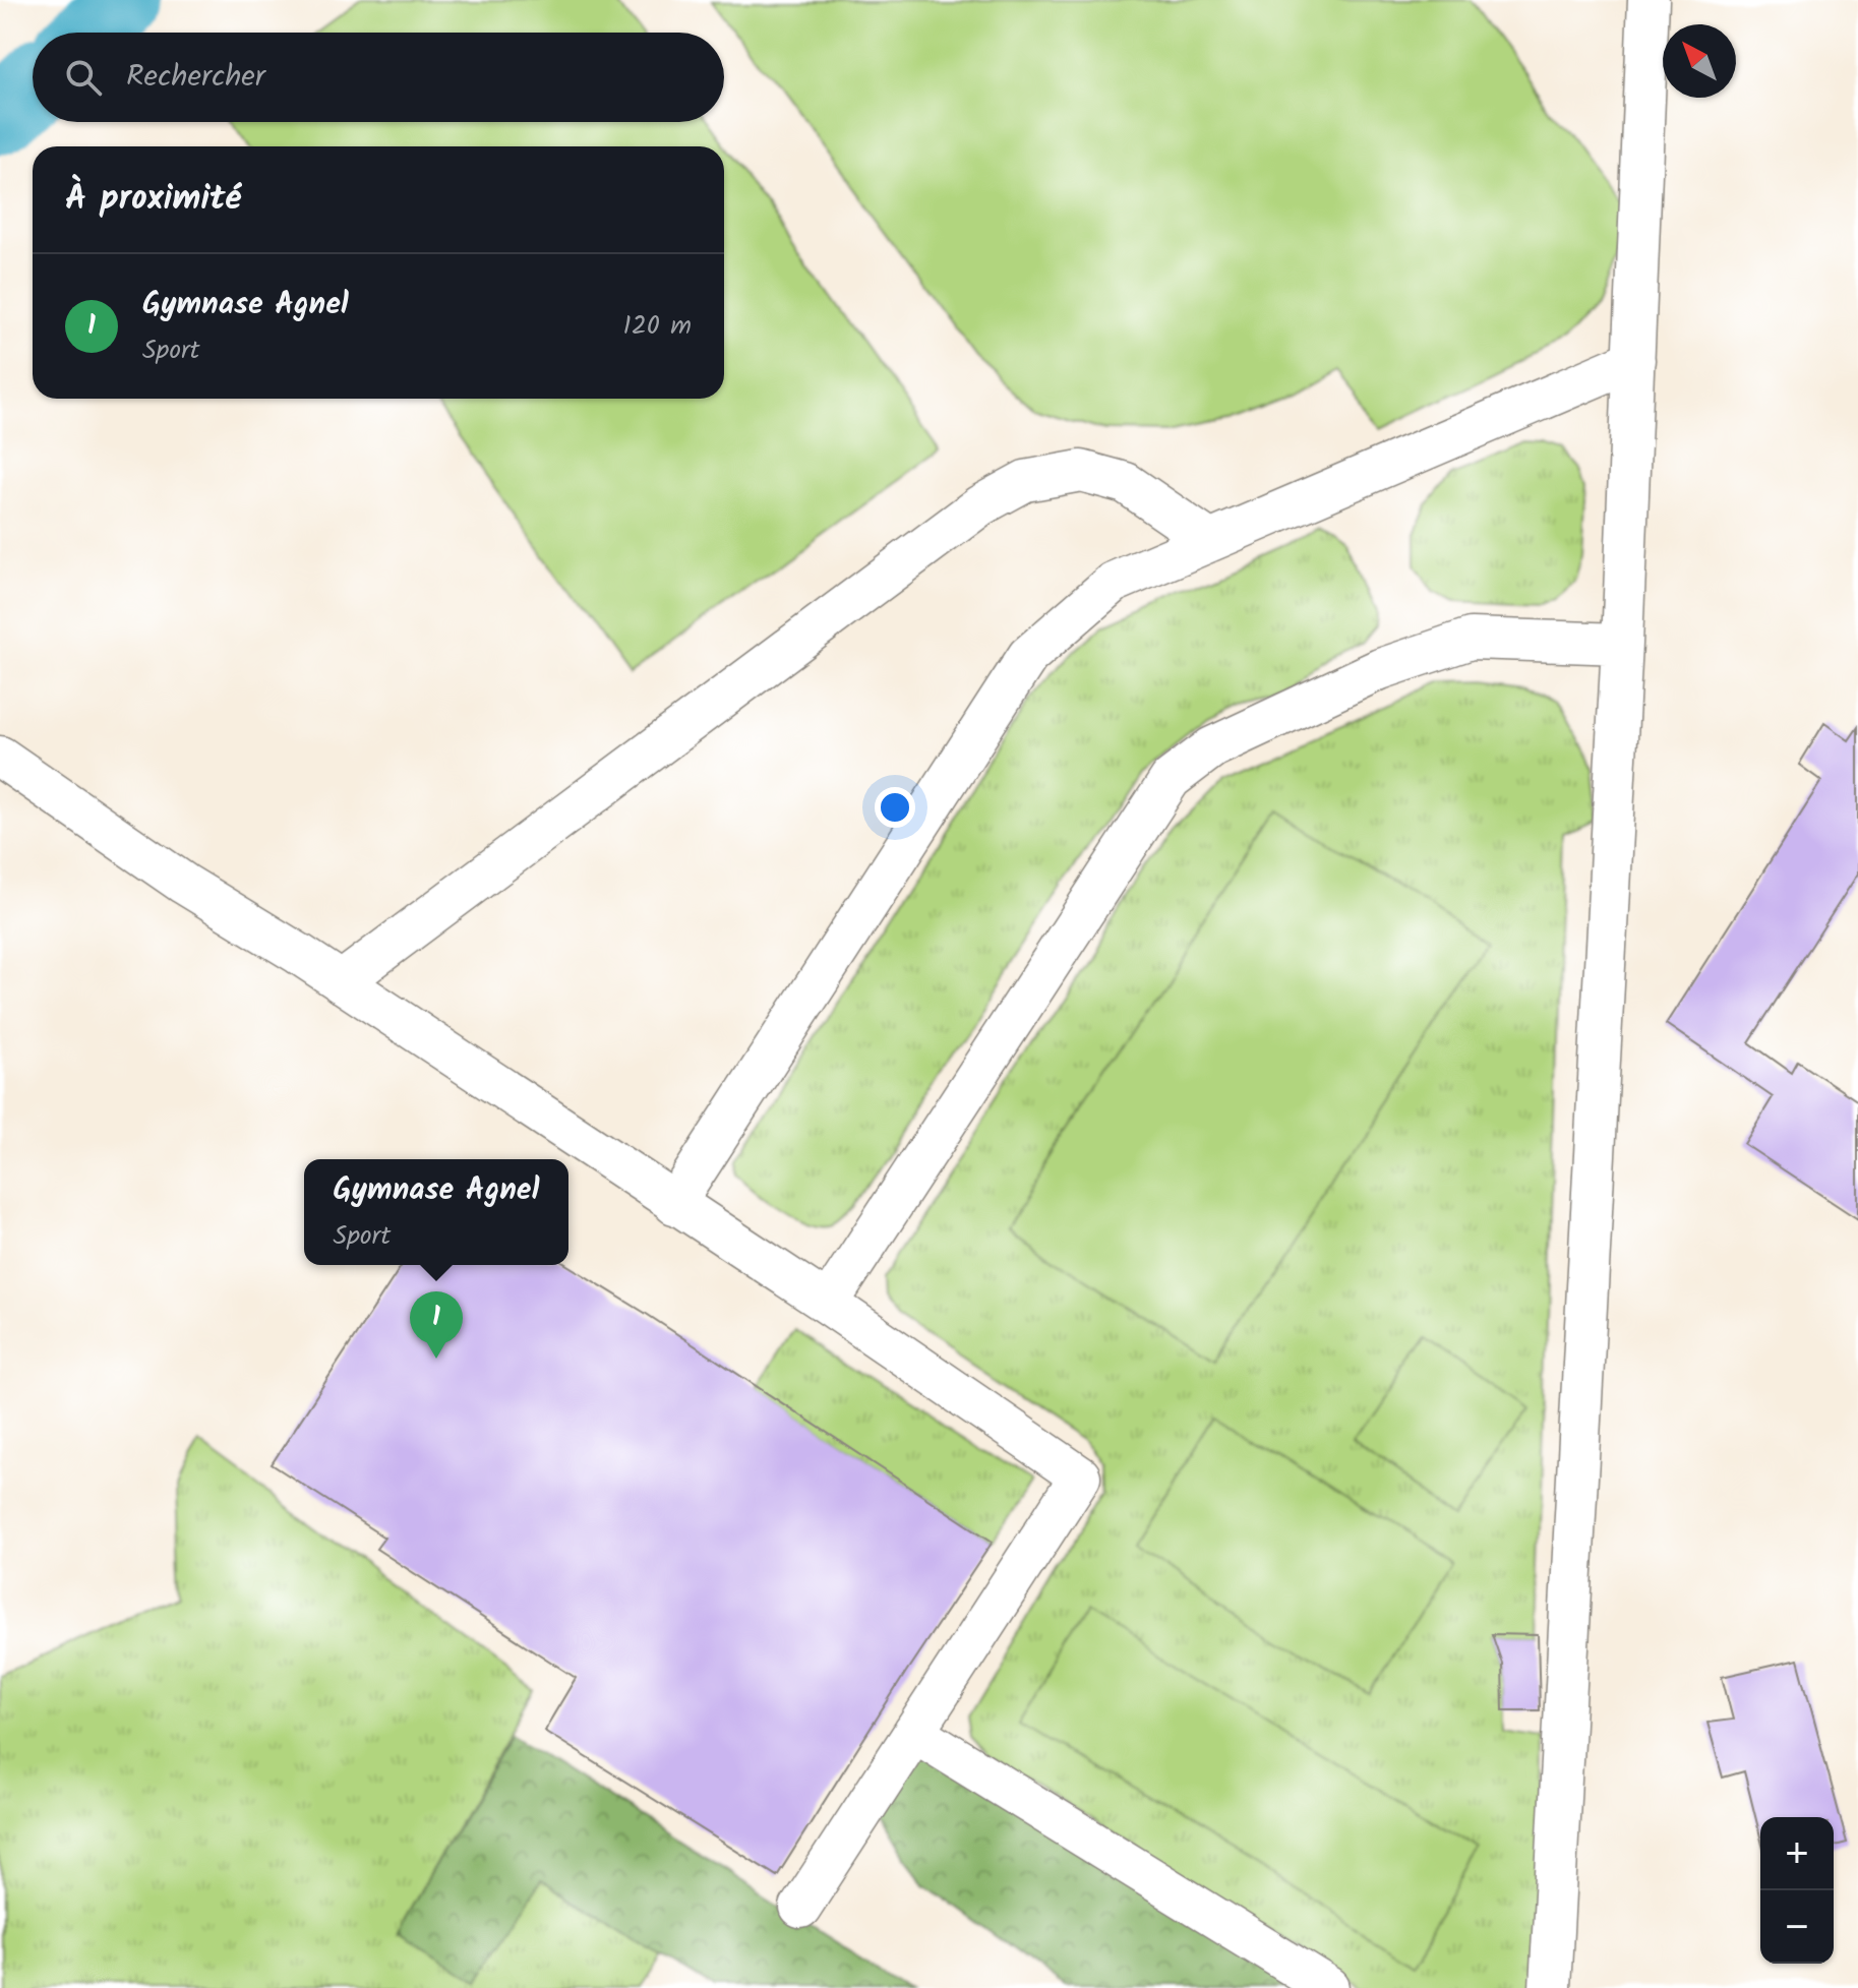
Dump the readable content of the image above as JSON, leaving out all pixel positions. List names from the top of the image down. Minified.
{"north":"top left","page":{"search":"Rechercher","heading":"À proximité","list":[{"mark":"1","name":"Gymnase Agnel","note":"Sport","value":"120 m"}],"popup":["Gymnase Agnel","Sport"],"pins":"1","map_buttons":["+","−"]}}
